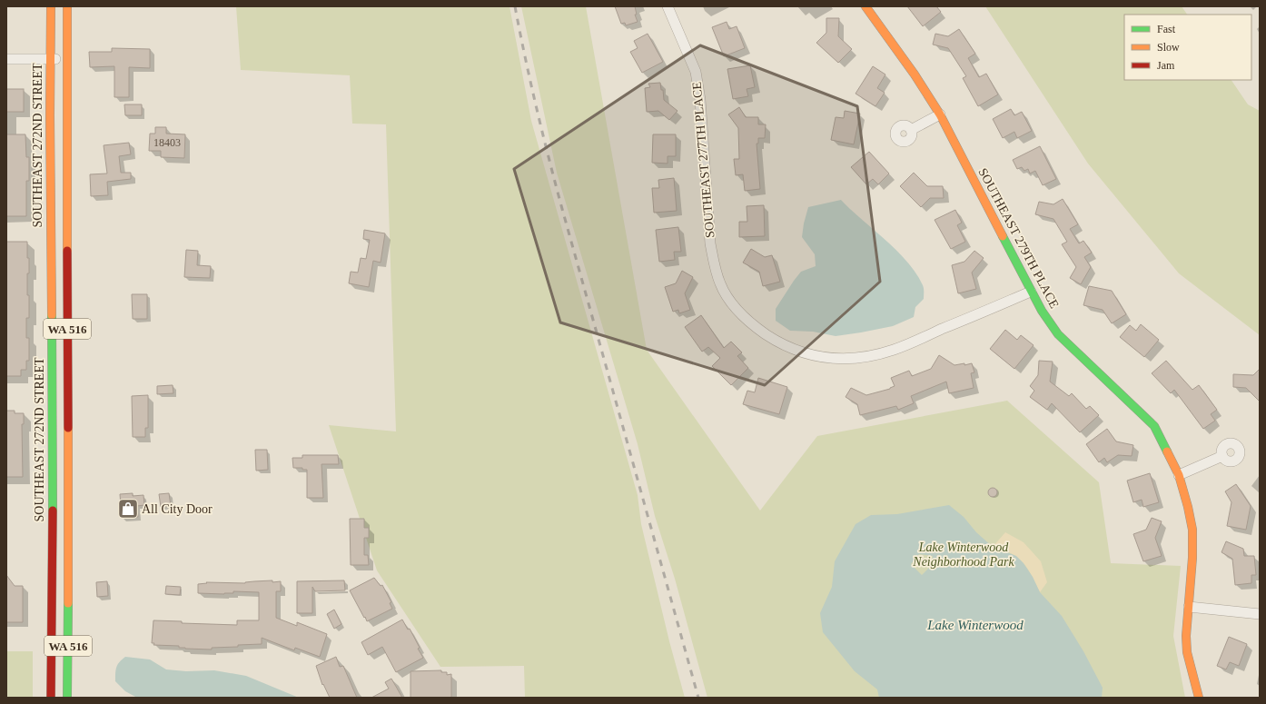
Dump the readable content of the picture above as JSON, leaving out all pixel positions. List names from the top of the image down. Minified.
{"streets":{"main road":["SOUTHEAST 272ND STREET","SOUTHEAST 279TH PLACE","WA 516"],"street":["SOUTHEAST 277TH PLACE"]},"crossings":[["SOUTHEAST 277TH PLACE","SOUTHEAST 279TH PLACE"]],"water":["Lake Winterwood"],"parks":["Lake Winterwood Neighborhood Park"],"places":{"shop":["All City Door"]},"house_numbers":["18403"],"legend":["Fast","Slow","Jam"]}
